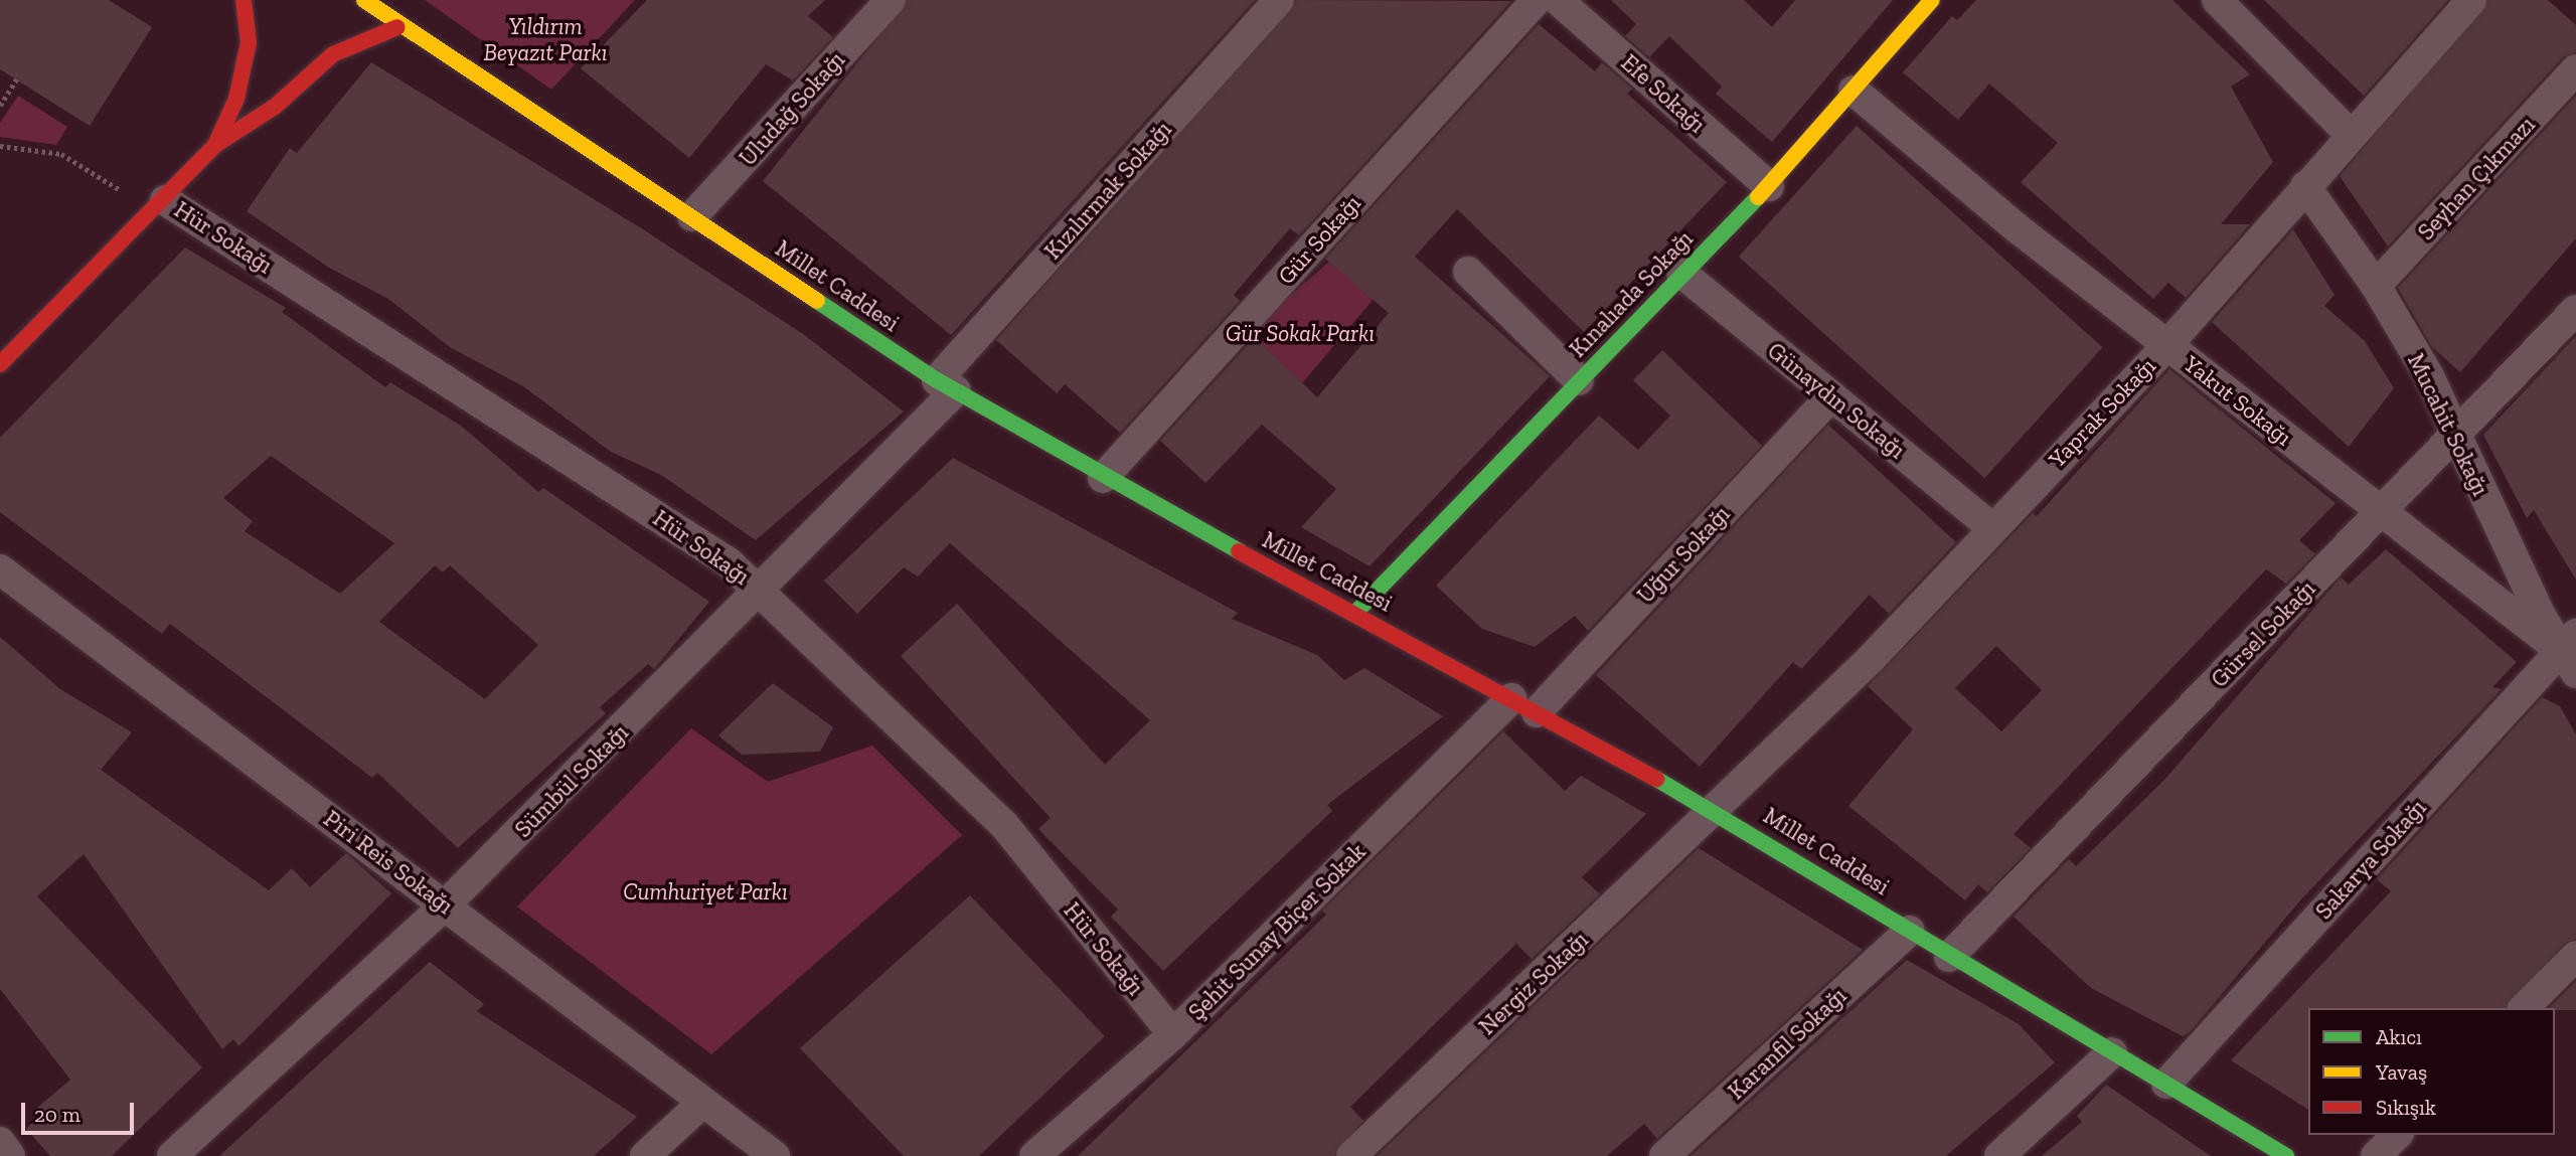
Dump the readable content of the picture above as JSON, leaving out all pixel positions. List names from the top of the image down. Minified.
{"streets":{"main road":["Millet Caddesi","Kınalıada Sokağı"],"street":["Efe Sokağı","Uludağ Sokağı","Seyhan Çıkmazı","Kızılırmak Sokağı","Hür Sokağı","Gür Sokağı","Günaydın Sokağı","Yakut Sokağı","Yaprak Sokağı","Mucahit Sokağı","Uğur Sokağı","Gürsel Sokağı","Sümbül Sokağı","Sakarya Sokağı","Piri Reis Sokağı","Şehit Sunay Biçer Sokak","Nergiz Sokağı","Karanfil Sokağı"]},"crossings":[["Efe Sokağı","Kınalıada Sokağı"],["Uludağ Sokağı","Millet Caddesi"],["Seyhan Çıkmazı","Mucahit Sokağı"],["Kızılırmak Sokağı","Millet Caddesi"],["Kızılırmak Sokağı","Sümbül Sokağı"],["Hür Sokağı","Sümbül Sokağı"],["Hür Sokağı","Şehit Sunay Biçer Sokak"],["Gür Sokağı","Millet Caddesi"],["Millet Caddesi","Kınalıada Sokağı"],["Millet Caddesi","Yaprak Sokağı"],["Millet Caddesi","Uğur Sokağı"],["Millet Caddesi","Gürsel Sokağı"],["Millet Caddesi","Sümbül Sokağı"],["Millet Caddesi","Sakarya Sokağı"],["Millet Caddesi","Şehit Sunay Biçer Sokak"],["Millet Caddesi","Nergiz Sokağı"],["Millet Caddesi","Karanfil Sokağı"],["Kınalıada Sokağı","Günaydın Sokağı"],["Kınalıada Sokağı","Yakut Sokağı"],["Günaydın Sokağı","Yaprak Sokağı"],["Günaydın Sokağı","Uğur Sokağı"],["Yakut Sokağı","Yaprak Sokağı"],["Yakut Sokağı","Mucahit Sokağı"],["Yakut Sokağı","Gürsel Sokağı"],["Yakut Sokağı","Sakarya Sokağı"],["Yaprak Sokağı","Mucahit Sokağı"],["Yaprak Sokağı","Nergiz Sokağı"],["Mucahit Sokağı","Gürsel Sokağı"],["Mucahit Sokağı","Sakarya Sokağı"],["Uğur Sokağı","Şehit Sunay Biçer Sokak"],["Sümbül Sokağı","Piri Reis Sokağı"]],"parks":["Yıldırım Beyazıt Parkı","Gür Sokak Parkı","Cumhuriyet Parkı"],"legend":["Akıcı","Yavaş","Sıkışık"],"scale_bar":"20 m"}
